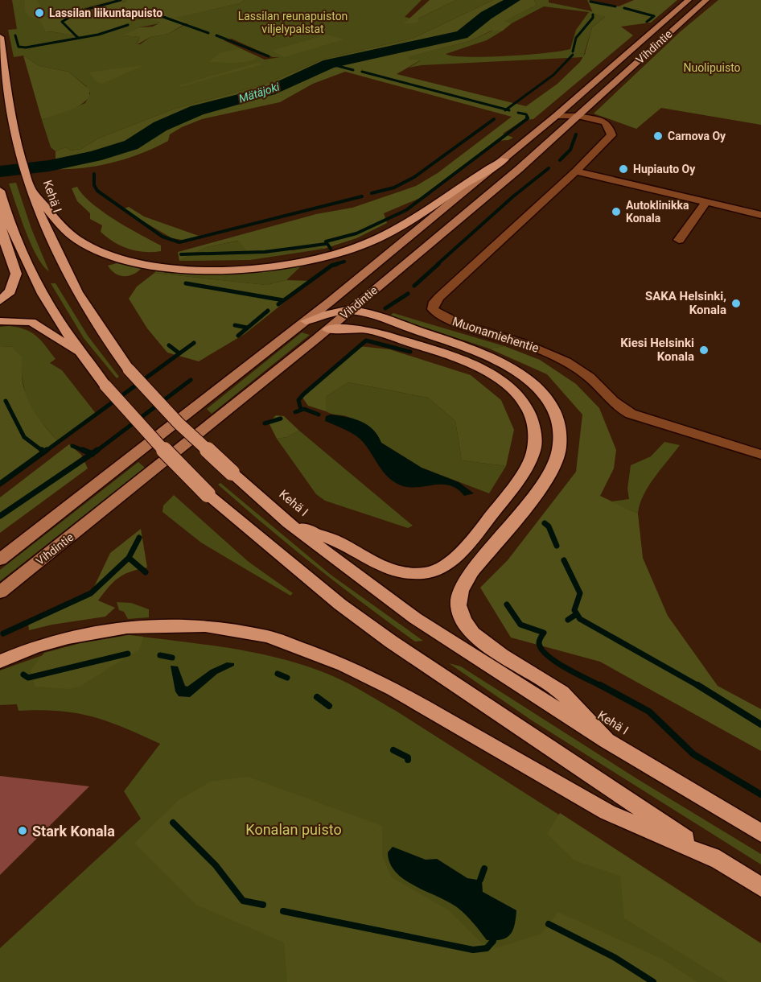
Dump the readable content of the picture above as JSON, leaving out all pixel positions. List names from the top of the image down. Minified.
{"streets":{"highway":["Kehä I"],"main road":["Vihdintie"],"street":["Muonamiehentie"]},"crossings":[["Vihdintie","Muonamiehentie"]],"water":["Mätäjoki"],"parks":["Lassilan reunapuiston viljelypalstat","Nuolipuisto","Konalan puisto"],"places":["Lassilan liikuntapuisto","Carnova Oy","Hupiauto Oy","Autoklinikka Konala","SAKA Helsinki, Konala","Kiesi Helsinki Konala","Stark Konala"]}
